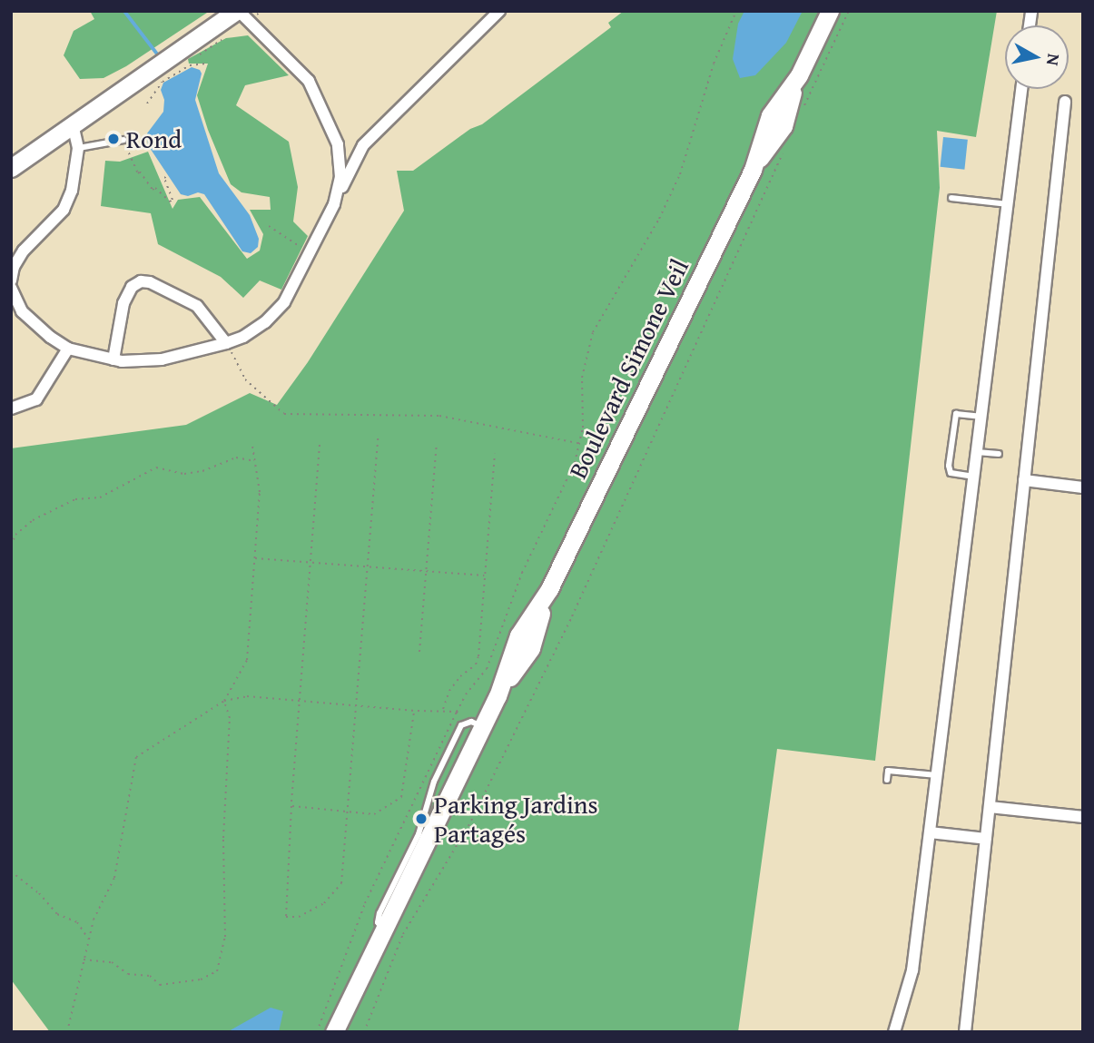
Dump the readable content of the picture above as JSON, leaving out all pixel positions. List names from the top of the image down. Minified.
{"streets":{"main road":["Boulevard Simone Veil"]},"places":["Rond","Parking Jardins Partagés"],"north":"right"}
